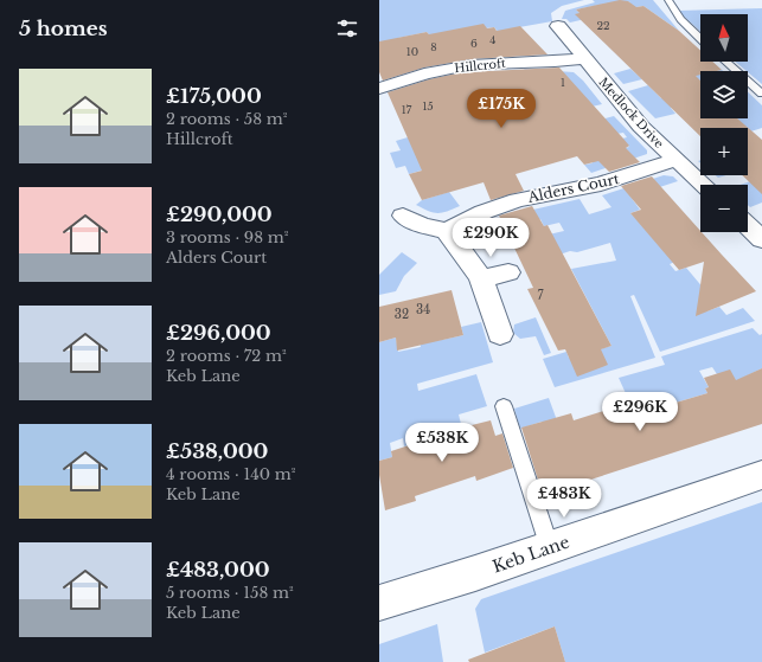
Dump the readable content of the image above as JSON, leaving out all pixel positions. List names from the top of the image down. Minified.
{"streets":{"street":["Hillcroft","Medlock Drive","Alders Court","Keb Lane"]},"crossings":[["Hillcroft","Medlock Drive"],["Medlock Drive","Alders Court"]],"house_numbers":["22","4","6","8","10","1","15","17","7","34","32"],"north":"top","page":{"heading":"5 homes","map_buttons":["+","−"],"list":[{"name":"£175,000","note":"2 rooms · 58 m² · Hillcroft"},{"name":"£290,000","note":"3 rooms · 98 m² · Alders Court"},{"name":"£296,000","note":"2 rooms · 72 m² · Keb Lane"},{"name":"£538,000","note":"4 rooms · 140 m² · Keb Lane"},{"name":"£483,000","note":"5 rooms · 158 m² · Keb Lane"}],"price":["£175K","£290K","£296K","£538K","£483K"]}}
